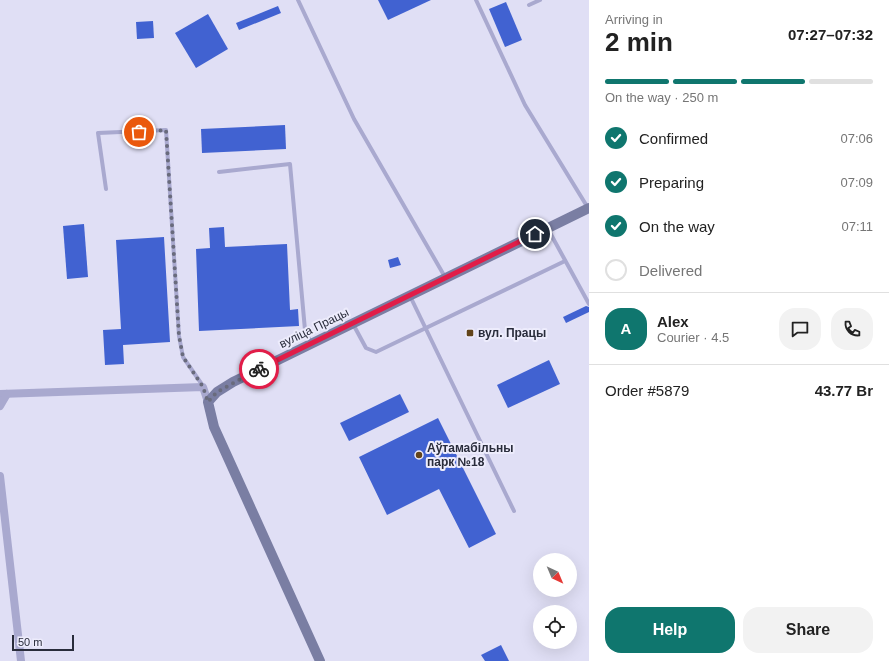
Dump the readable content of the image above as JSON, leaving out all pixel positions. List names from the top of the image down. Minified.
{"streets":{"street":["вуліца Працы"]},"places":{"transit":["вул. Працы"],"other":["Аўтамабільны парк №18"]},"scale_bar":"50 m","north":"bottom right","page":{"heading":["2 min","Arriving in","07:27–07:32"],"panel":["Alex","Courier · 4.5","Order #5879","43.77 Br"],"bar":"On the way · 250 m","list":[["Confirmed","07:06"],["Preparing","07:09"],["On the way","07:11"],"Delivered"],"round":"A","buttons":["Help","Share"],"scale":"50 m"}}
